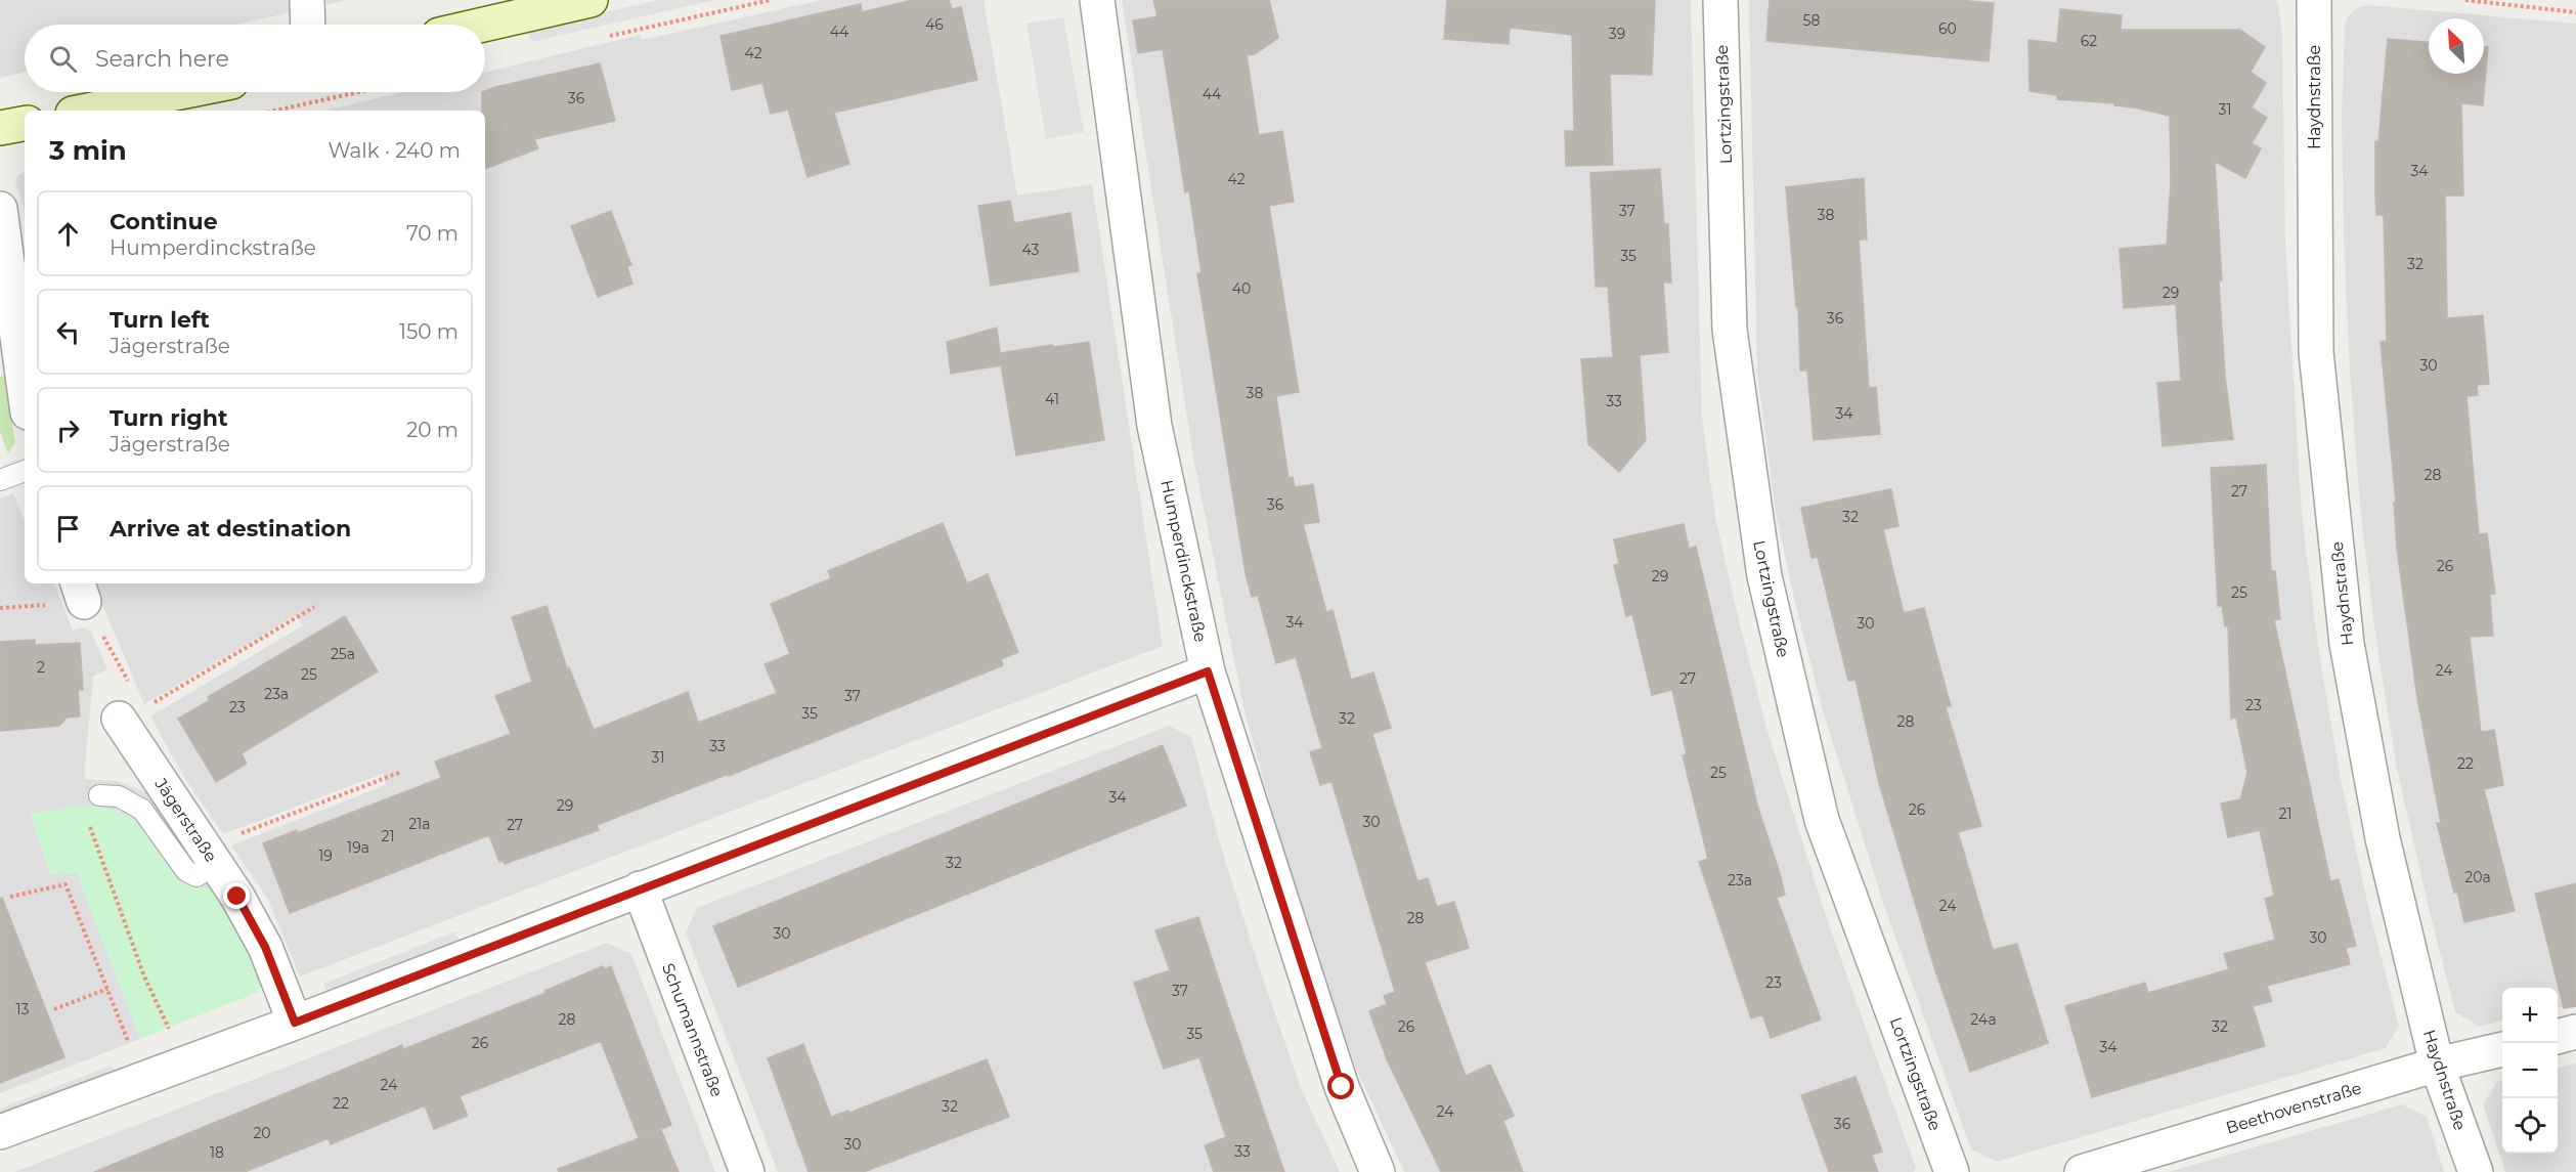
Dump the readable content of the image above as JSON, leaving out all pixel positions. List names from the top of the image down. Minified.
{"streets":{"street":["Haydnstraße","Lortzingstraße","Humperdinckstraße","Jägerstraße","Schumannstraße","Beethovenstraße"]},"crossings":[["Haydnstraße","Beethovenstraße"]],"house_numbers":["58","46","60","44","39","62","42","44","36","31","34","42","37","38","43","35","32","40","29","36","30","38","41","33","34","28","27","36","32","26","29","25","34","30","25a","2","24","25","27","23a","37","23","23","35","32","28","33","31","22","25","34","29","26","21","30","21a","27","21","19a","19","32","20a","23a","24","28","30","30","23","37","13","28","24a","26","32","35","26","34","24","22","32","24","36","20","30","33","18"],"north":"top left","page":{"search":"Search here","heading":["3 min","Walk · 240 m"],"list":[["Continue","Humperdinckstraße","70 m"],["Turn left","Jägerstraße","150 m"],["Turn right","Jägerstraße","20 m"],"Arrive at destination"],"map_buttons":["+","−"]}}
